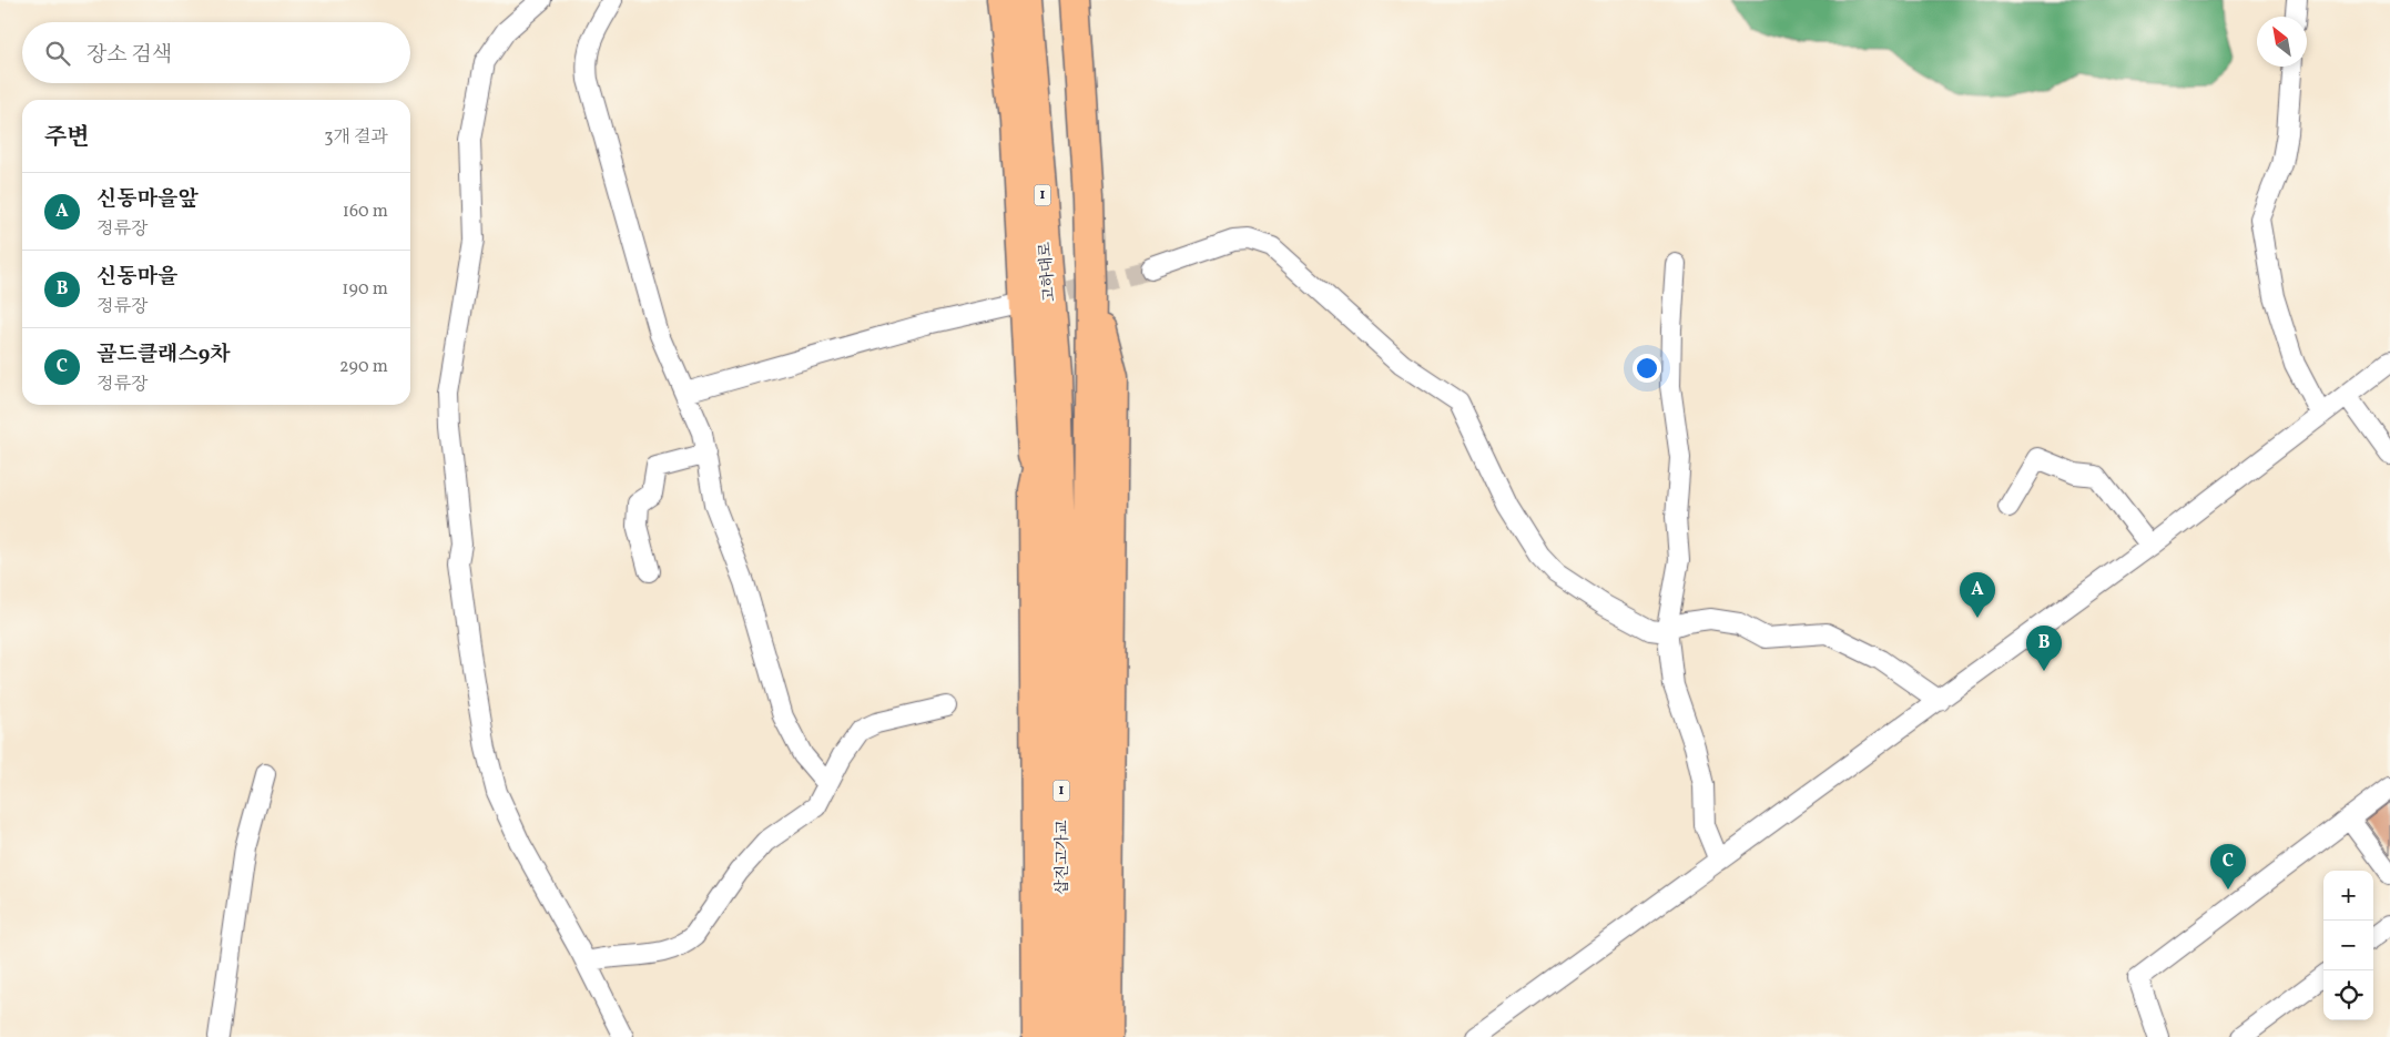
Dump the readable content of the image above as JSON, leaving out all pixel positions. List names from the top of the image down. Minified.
{"streets":{"highway":["1","고하대로","삽진고가교"]},"crossings":[["1","고하대로"],["1","삽진고가교"],["고하대로","삽진고가교"]],"north":"top left","page":{"search":"장소 검색","heading":["주변","3개 결과"],"list":[{"mark":"A","name":"신동마을앞","note":"정류장","value":"160 m"},{"mark":"B","name":"신동마을","note":"정류장","value":"190 m"},{"mark":"C","name":"골드클래스9차","note":"정류장","value":"290 m"}],"pins":["A","B","C"],"map_buttons":["+","−"]}}
